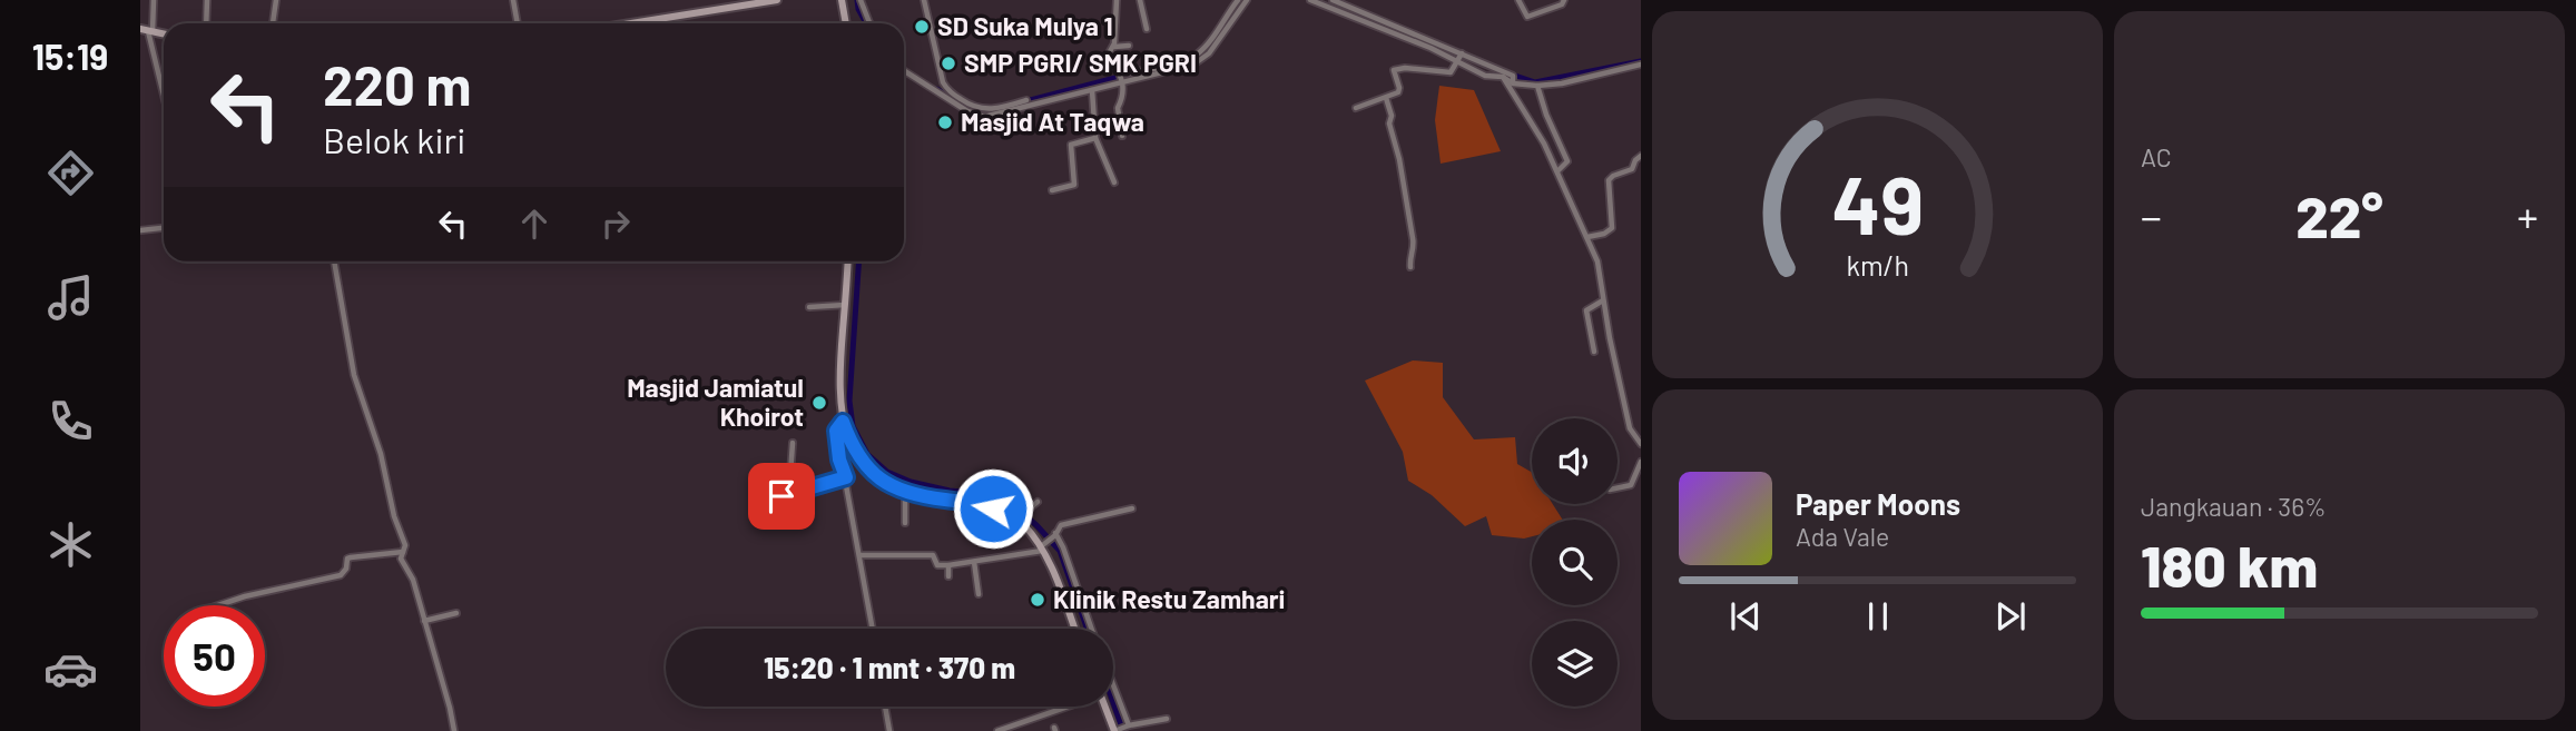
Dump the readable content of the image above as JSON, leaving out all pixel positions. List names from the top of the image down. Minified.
{"places":["SD Suka Mulya 1","SMP PGRI/ SMK PGRI","Masjid At Taqwa","Masjid Jamiatul Khoirot","Klinik Restu Zamhari"],"page":{"tabs":"15:19","tile":["AC",["Jangkauan · 36%","180 km"]],"turn":["220 m","Belok kiri"],"heat":["−","22°","+"],"song":["Paper Moons","Ada Vale"],"limit":"50","trip":"15:20 · 1 mnt · 370 m","gauge":["49","km/h"]}}
